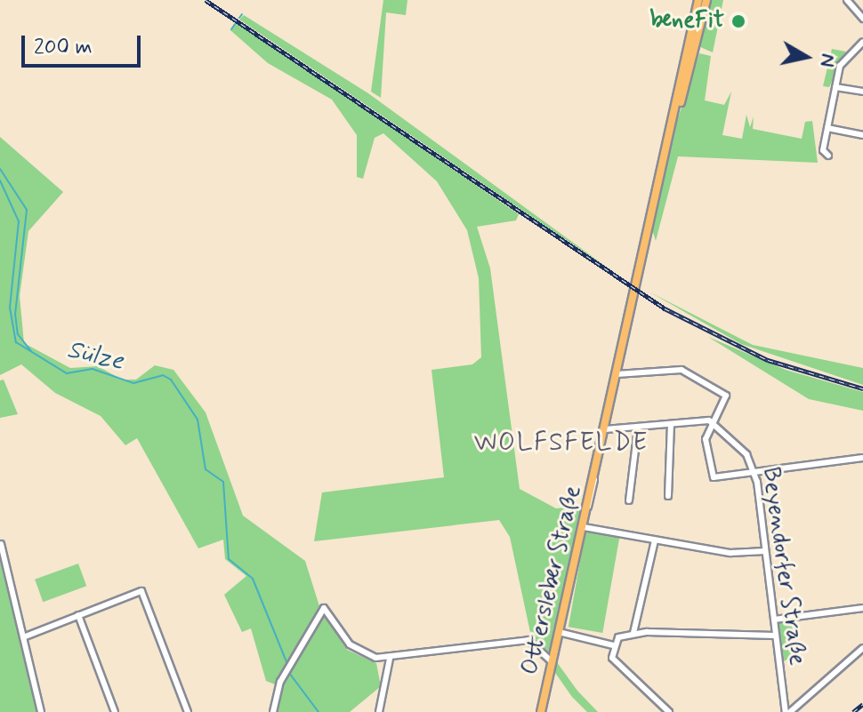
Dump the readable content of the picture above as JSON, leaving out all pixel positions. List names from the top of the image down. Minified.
{"streets":{"main road":["Ottersleber Straße"],"street":["Beyendorfer Straße"]},"districts":["WOLFSFELDE"],"water":["Sülze"],"places":["beneFit"],"scale_bar":"200 m","north":"right"}
